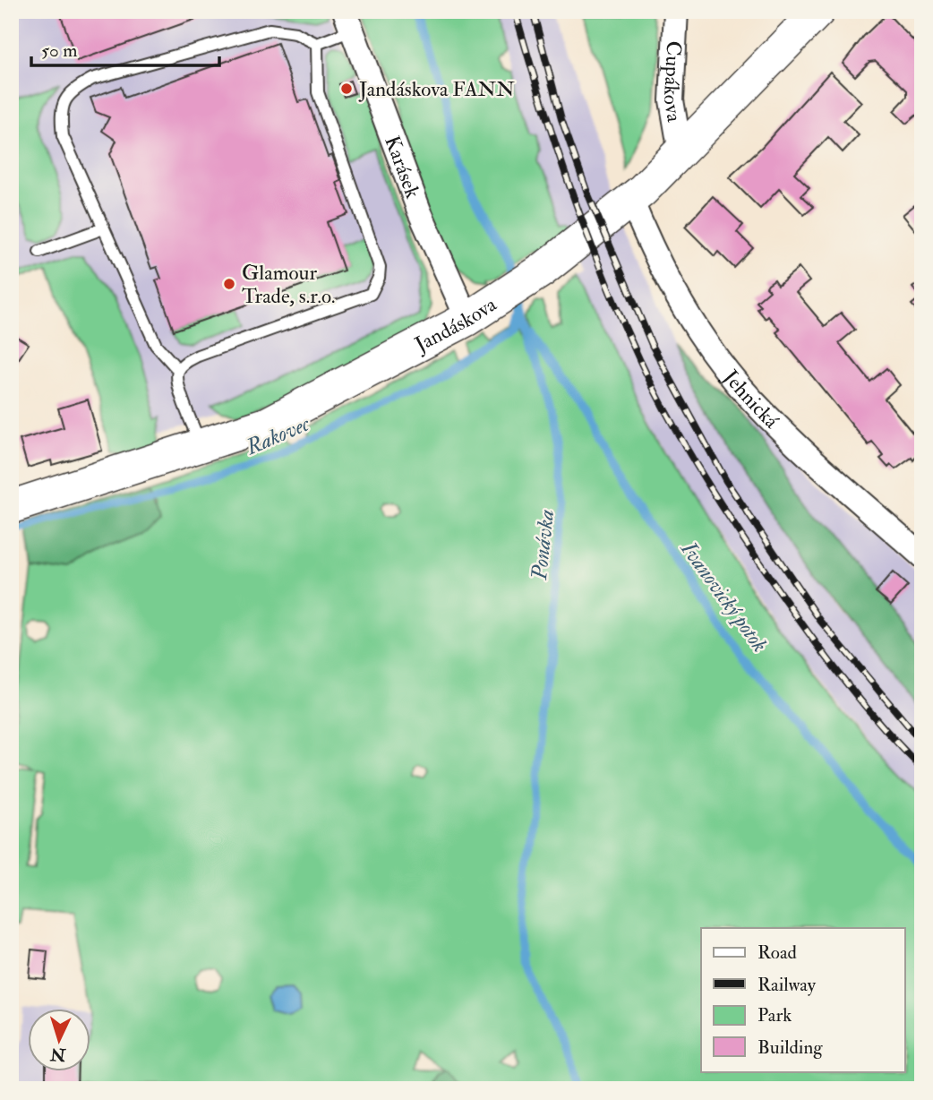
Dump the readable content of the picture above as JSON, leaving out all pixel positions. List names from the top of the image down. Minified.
{"streets":{"street":["Cupákova","Karásek","Jandáskova","Jehnická"]},"crossings":[["Cupákova","Jandáskova"],["Karásek","Jandáskova"],["Jandáskova","Jehnická"]],"water":["Rakovec","Ponávka","Ivanovický potok"],"places":["Jandáskova FANN","Glamour Trade, s.r.o."],"legend":["Road","Railway","Park","Building"],"scale_bar":"50 m","north":"bottom"}
